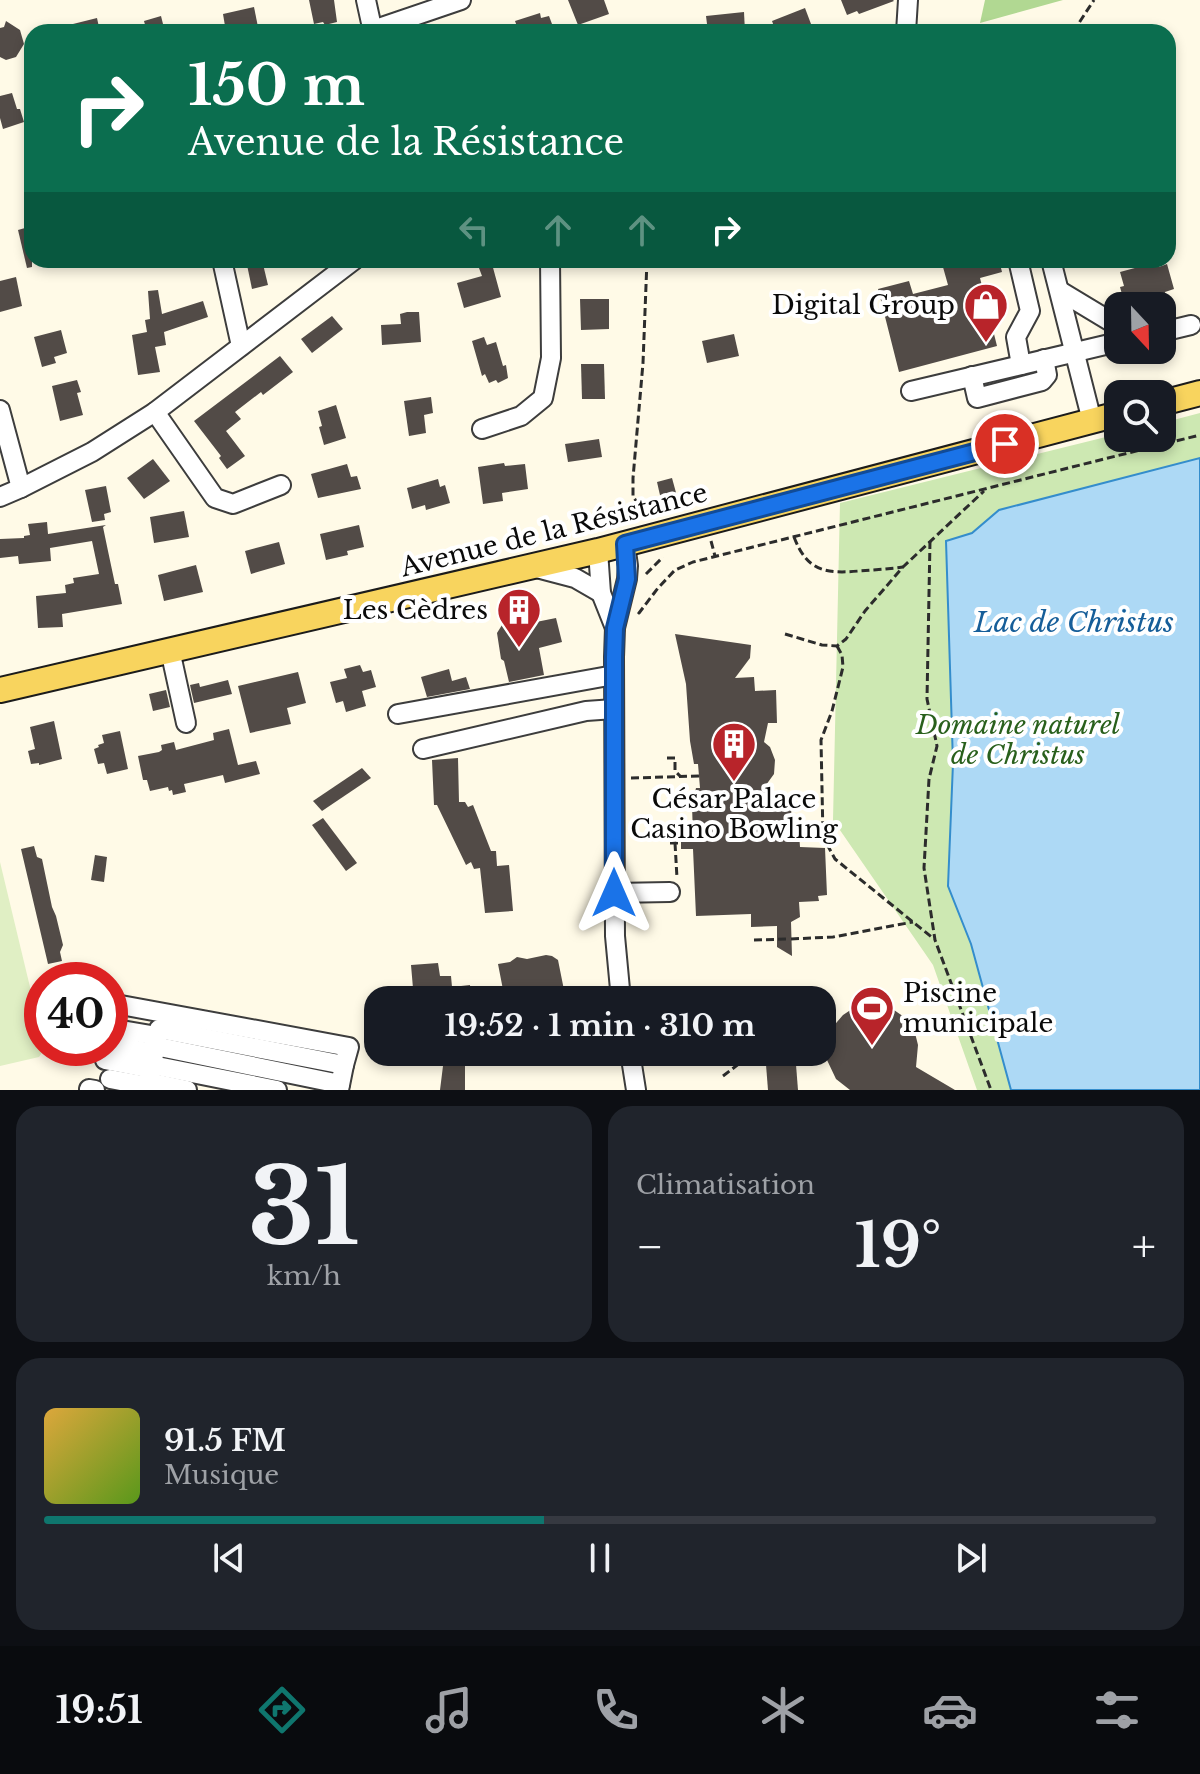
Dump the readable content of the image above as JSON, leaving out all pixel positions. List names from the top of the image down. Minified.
{"streets":{"main road":["Avenue de la Résistance"]},"water":["Lac de Christus"],"parks":["Domaine naturel de Christus"],"places":{"shop":["Digital Group"],"building":["Les Cèdres","César Palace Casino Bowling"],"sports":["Piscine municipale"]},"north":"bottom","page":{"turn":["150 m","Avenue de la Résistance"],"limit":"40","trip":"19:52 · 1 min · 310 m","tile":[["31","km/h"],"Climatisation"],"heat":["−","19°","+"],"song":["91.5 FM","Musique"],"tabs":"19:51"}}
